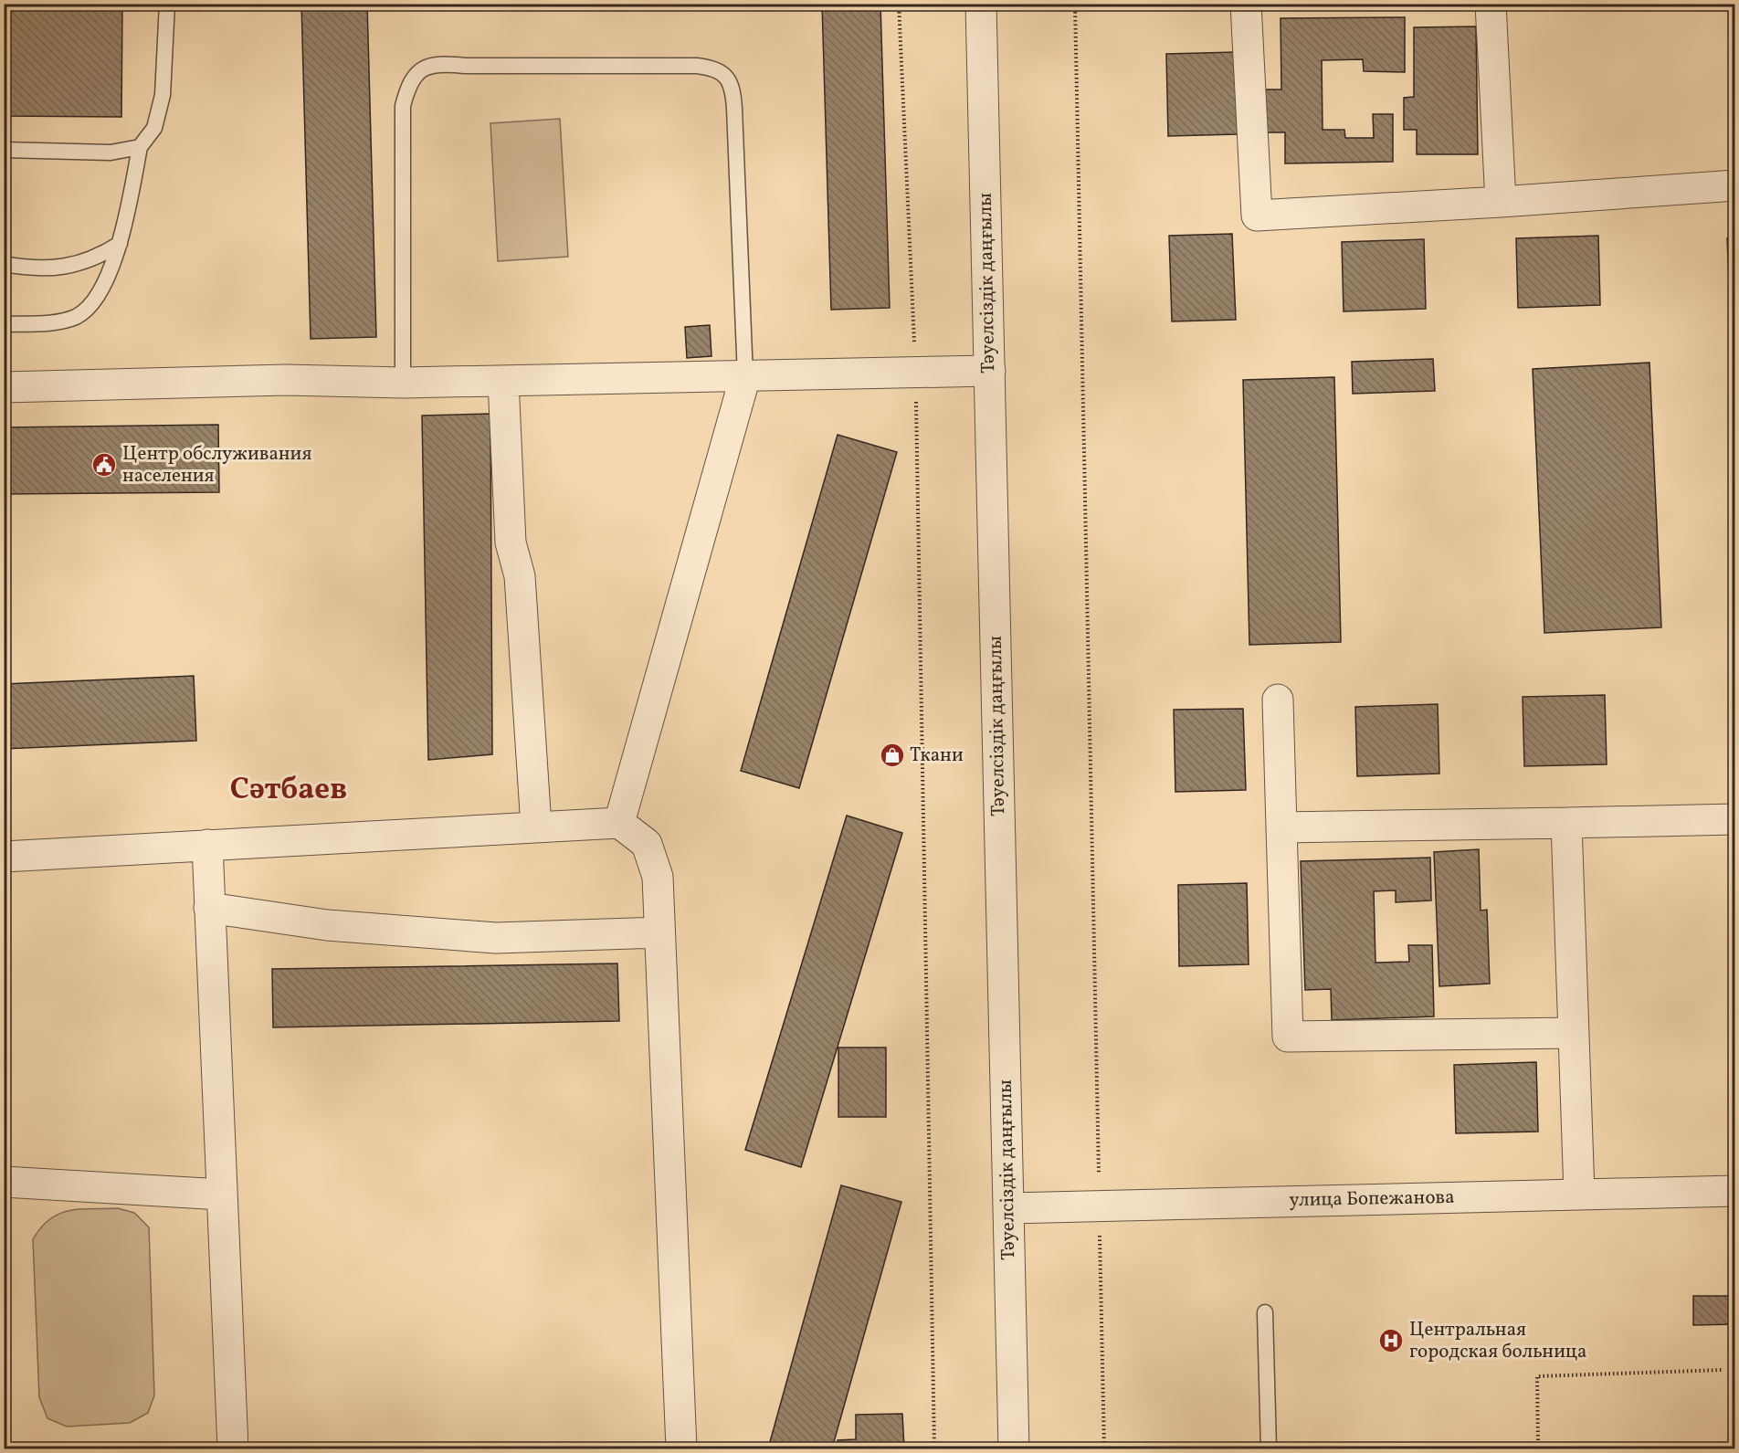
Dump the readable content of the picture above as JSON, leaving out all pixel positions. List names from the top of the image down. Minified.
{"streets":{"street":["Тәуелсіздік даңғылы","улица Бопежанова"]},"crossings":[["Тәуелсіздік даңғылы","улица Бопежанова"]],"districts":["Сәтбаев"],"places":{"public building":["Центр обслуживания населения"],"shop":["Ткани"],"hospital":["Центральная городская больница"]}}
